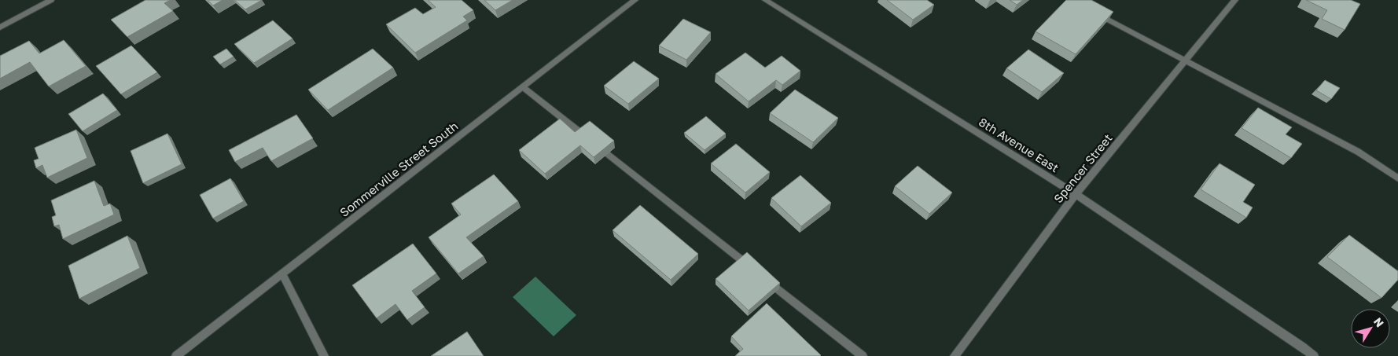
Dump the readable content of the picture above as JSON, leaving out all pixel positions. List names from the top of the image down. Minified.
{"streets":{"street":["8th Avenue East","Spencer Street","Sommerville Street South"]},"crossings":[["8th Avenue East","Spencer Street"]],"north":"top right"}
